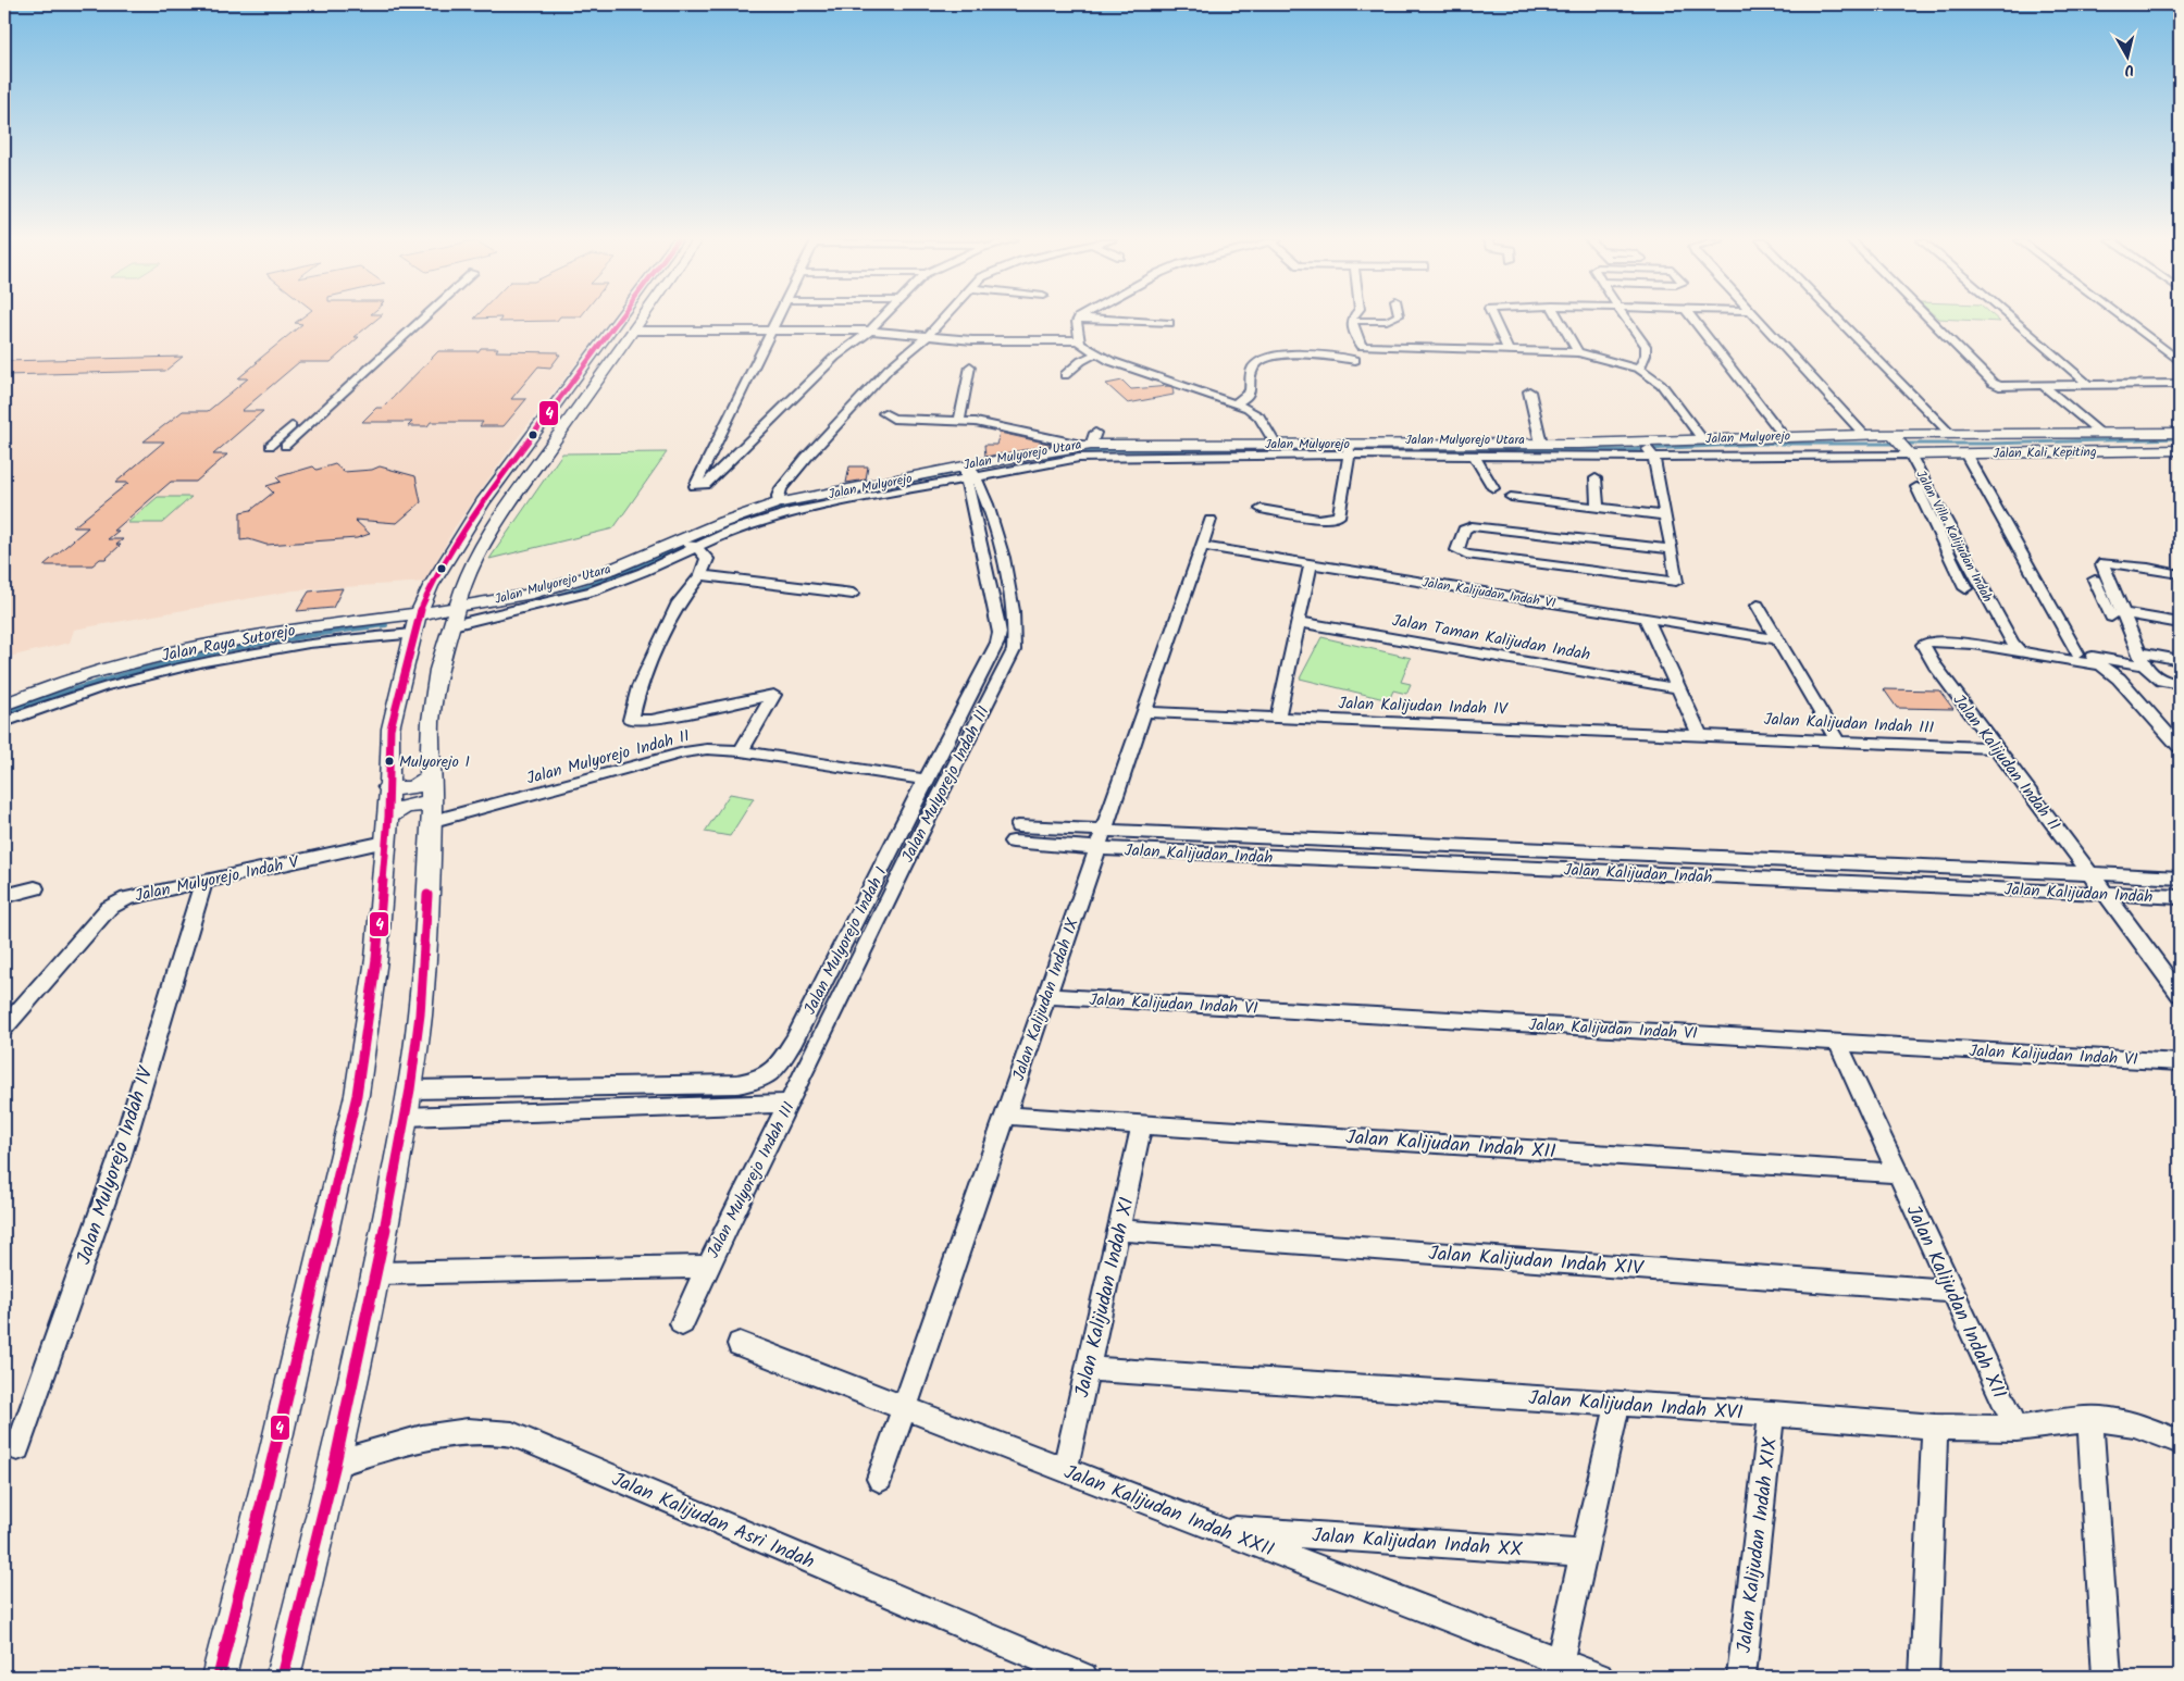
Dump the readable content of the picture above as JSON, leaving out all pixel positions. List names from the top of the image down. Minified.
{"streets":{"main road":["Jalan Mulyorejo","Jalan Kali Kepiting","Jalan Raya Sutorejo"],"street":["Jalan Mulyorejo Utara","Jalan Villa Kalijudan Indah","Jalan Kalijudan Indah VI","Jalan Taman Kalijudan Indah","Jalan Kalijudan Indah IV","Jalan Kalijudan Indah III","Jalan Mulyorejo Indah II","Jalan Kalijudan Indah II","Jalan Mulyorejo Indah III","Jalan Kalijudan Indah","Jalan Mulyorejo Indah V","Jalan Mulyorejo Indah I","Jalan Kalijudan Indah IX","Jalan Kalijudan Indah XII","Jalan Mulyorejo Indah IV","Jalan Kalijudan Indah XIV","Jalan Kalijudan Indah XI","Jalan Kalijudan Indah XVI","Jalan Kalijudan Indah XXII","Jalan Kalijudan Asri Indah","Jalan Kalijudan Indah XX","Jalan Kalijudan Indah XIX"]},"crossings":[["Jalan Mulyorejo","Jalan Mulyorejo Utara"],["Jalan Mulyorejo","Jalan Kali Kepiting"],["Jalan Mulyorejo","Jalan Villa Kalijudan Indah"],["Jalan Mulyorejo","Jalan Raya Sutorejo"],["Jalan Mulyorejo","Jalan Mulyorejo Indah III"],["Jalan Mulyorejo","Jalan Mulyorejo Indah I"],["Jalan Mulyorejo Utara","Jalan Kali Kepiting"],["Jalan Mulyorejo Utara","Jalan Villa Kalijudan Indah"],["Jalan Mulyorejo Utara","Jalan Raya Sutorejo"],["Jalan Mulyorejo Utara","Jalan Mulyorejo Indah III"],["Jalan Mulyorejo Utara","Jalan Mulyorejo Indah I"],["Jalan Kali Kepiting","Jalan Villa Kalijudan Indah"],["Jalan Villa Kalijudan Indah","Jalan Kalijudan Indah II"],["Jalan Kalijudan Indah VI","Jalan Kalijudan Indah IX"],["Jalan Kalijudan Indah VI","Jalan Kalijudan Indah XII"],["Jalan Kalijudan Indah IV","Jalan Kalijudan Indah III"],["Jalan Kalijudan Indah IV","Jalan Kalijudan Indah IX"],["Jalan Kalijudan Indah III","Jalan Kalijudan Indah II"],["Jalan Mulyorejo Indah II","Jalan Mulyorejo Indah I"],["Jalan Kalijudan Indah II","Jalan Kalijudan Indah"],["Jalan Mulyorejo Indah III","Jalan Mulyorejo Indah I"],["Jalan Kalijudan Indah","Jalan Kalijudan Indah IX"],["Jalan Mulyorejo Indah V","Jalan Mulyorejo Indah IV"],["Jalan Kalijudan Indah IX","Jalan Kalijudan Indah XII"],["Jalan Kalijudan Indah IX","Jalan Kalijudan Indah XXII"],["Jalan Kalijudan Indah XII","Jalan Kalijudan Indah XIV"],["Jalan Kalijudan Indah XII","Jalan Kalijudan Indah XI"],["Jalan Kalijudan Indah XII","Jalan Kalijudan Indah XVI"],["Jalan Kalijudan Indah XIV","Jalan Kalijudan Indah XI"],["Jalan Kalijudan Indah XI","Jalan Kalijudan Indah XVI"],["Jalan Kalijudan Indah XI","Jalan Kalijudan Indah XXII"],["Jalan Kalijudan Indah XVI","Jalan Kalijudan Indah XIX"],["Jalan Kalijudan Indah XXII","Jalan Kalijudan Indah XX"]],"places":["Mulyorejo 1"],"lines":["transit line 4"],"north":"bottom"}
